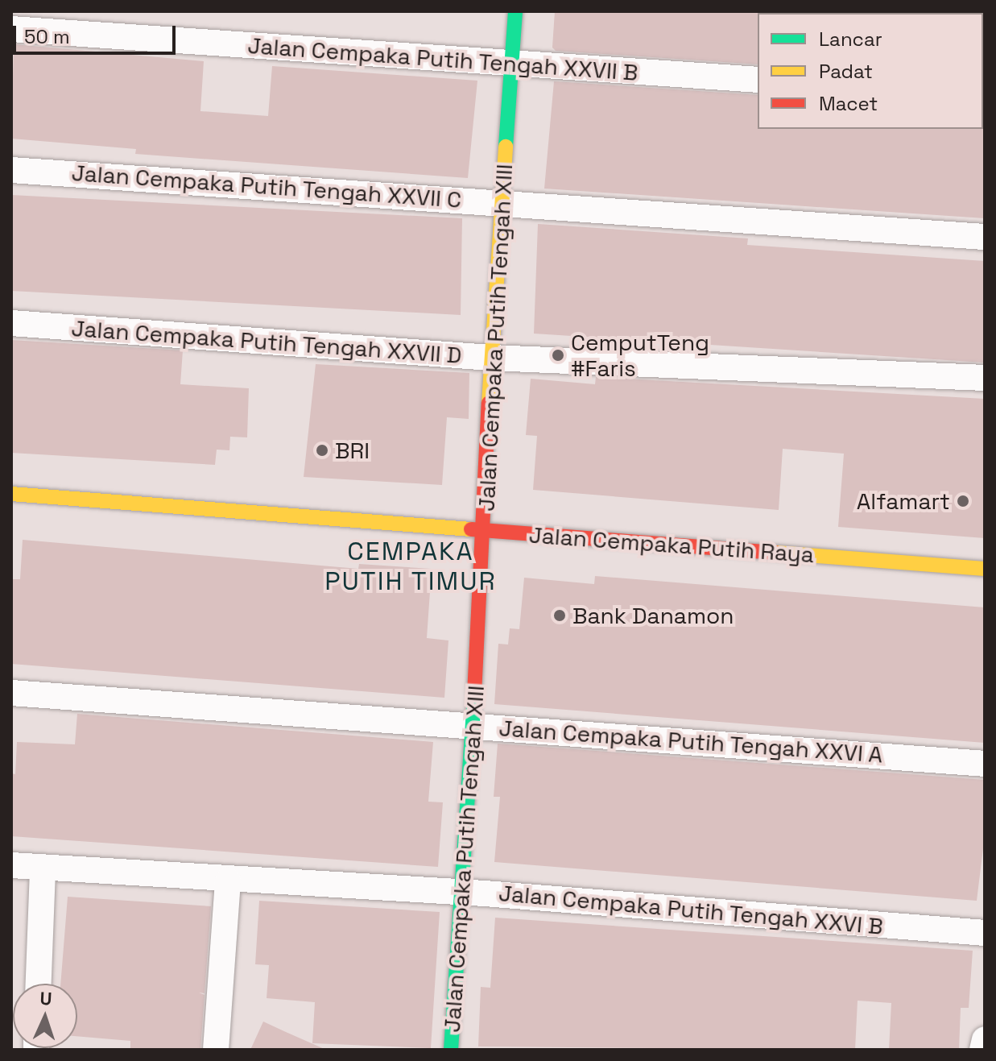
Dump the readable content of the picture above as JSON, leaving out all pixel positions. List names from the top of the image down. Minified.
{"streets":{"street":["Jalan Cempaka Putih Tengah XXVII B","Jalan Cempaka Putih Tengah XXVII C","Jalan Cempaka Putih Tengah XIII","Jalan Cempaka Putih Tengah XXVII D","Jalan Cempaka Putih Raya","Jalan Cempaka Putih Tengah XXVI A","Jalan Cempaka Putih Tengah XXVI B"]},"crossings":[["Jalan Cempaka Putih Tengah XXVII B","Jalan Cempaka Putih Tengah XIII"],["Jalan Cempaka Putih Tengah XXVII C","Jalan Cempaka Putih Tengah XIII"],["Jalan Cempaka Putih Tengah XIII","Jalan Cempaka Putih Tengah XXVII D"],["Jalan Cempaka Putih Tengah XIII","Jalan Cempaka Putih Raya"],["Jalan Cempaka Putih Tengah XIII","Jalan Cempaka Putih Tengah XXVI A"],["Jalan Cempaka Putih Tengah XIII","Jalan Cempaka Putih Tengah XXVI B"]],"districts":["CEMPAKA PUTIH TIMUR"],"places":["CemputTeng #Faris","BRI","Alfamart","Bank Danamon"],"legend":["Lancar","Padat","Macet"],"scale_bar":"50 m","north":"top"}
